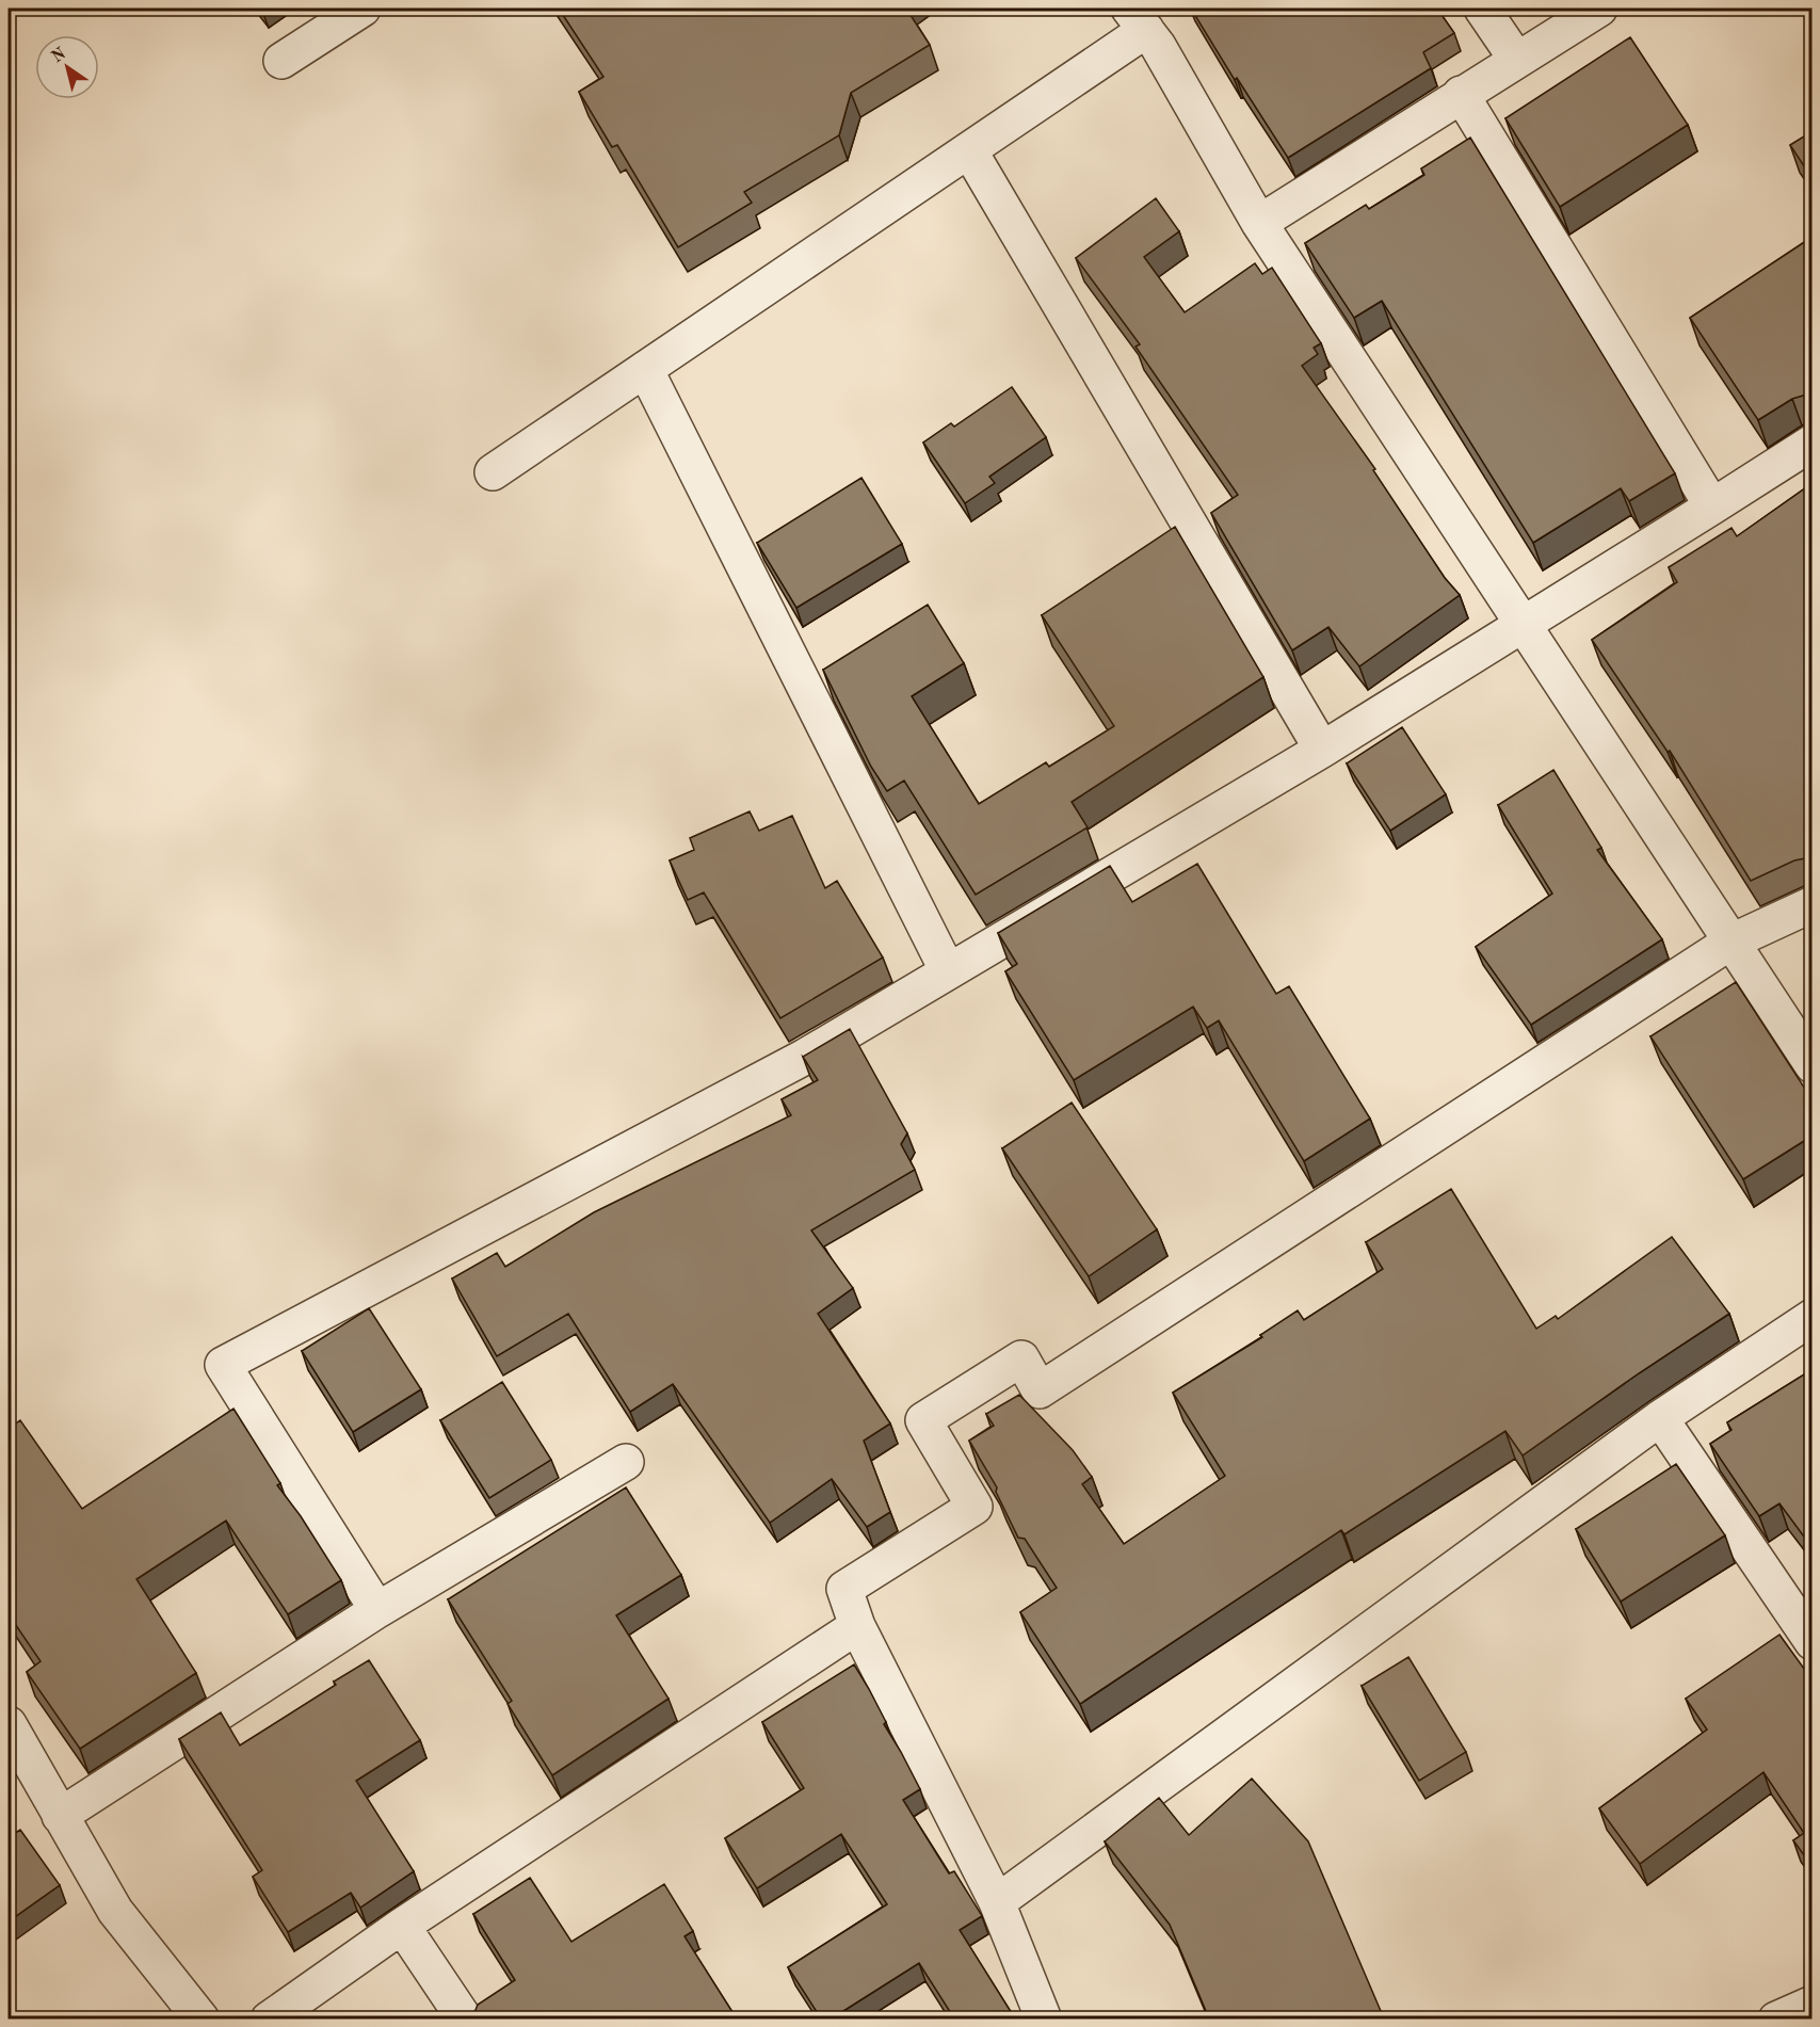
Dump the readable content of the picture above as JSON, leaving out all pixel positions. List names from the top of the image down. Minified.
{"north":"top left"}
